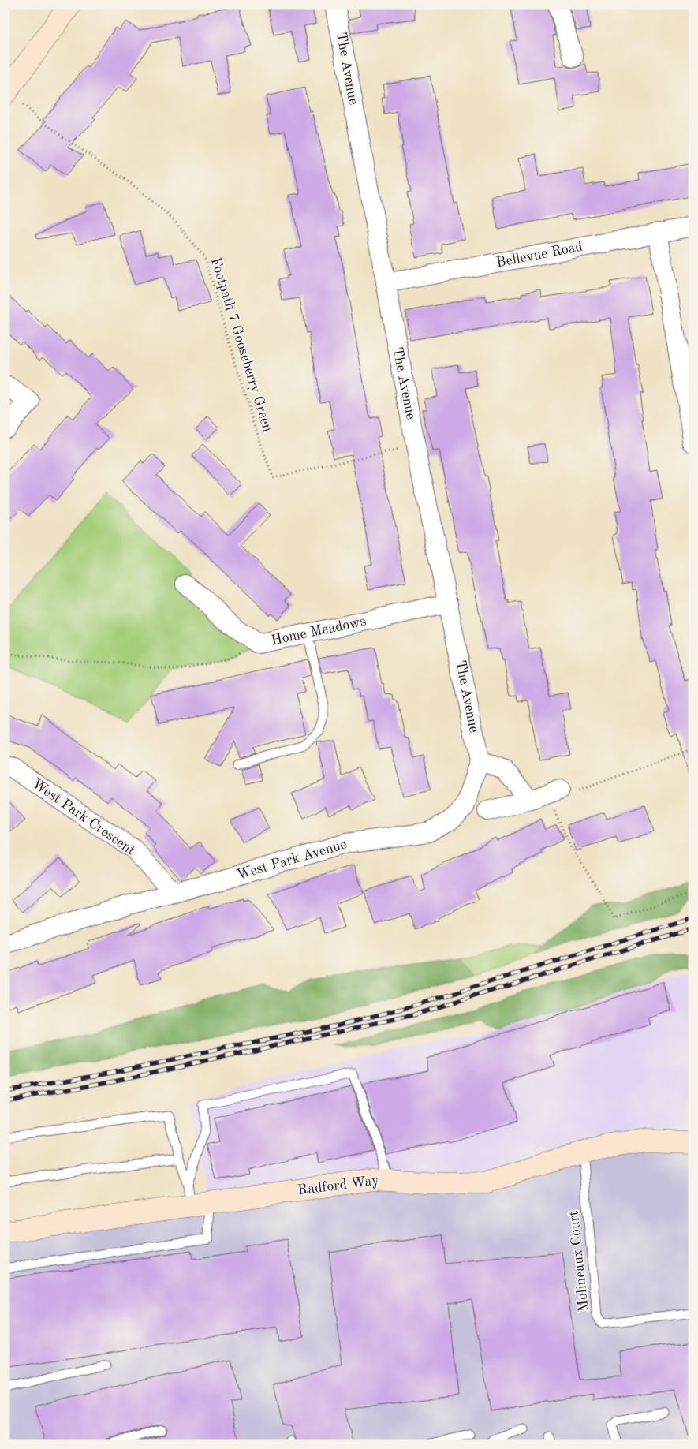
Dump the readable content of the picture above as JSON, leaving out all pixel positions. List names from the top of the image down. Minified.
{"streets":{"street":["The Avenue","Bellevue Road","Home Meadows","West Park Crescent","West Park Avenue","Radford Way"],"lane":["Molineaux Court"],"path":["Footpath 7 Gooseberry Green"]},"crossings":[["The Avenue","Bellevue Road"],["The Avenue","Footpath 7 Gooseberry Green"],["The Avenue","Home Meadows"],["The Avenue","West Park Avenue"],["West Park Crescent","West Park Avenue"],["Radford Way","Molineaux Court"]]}
